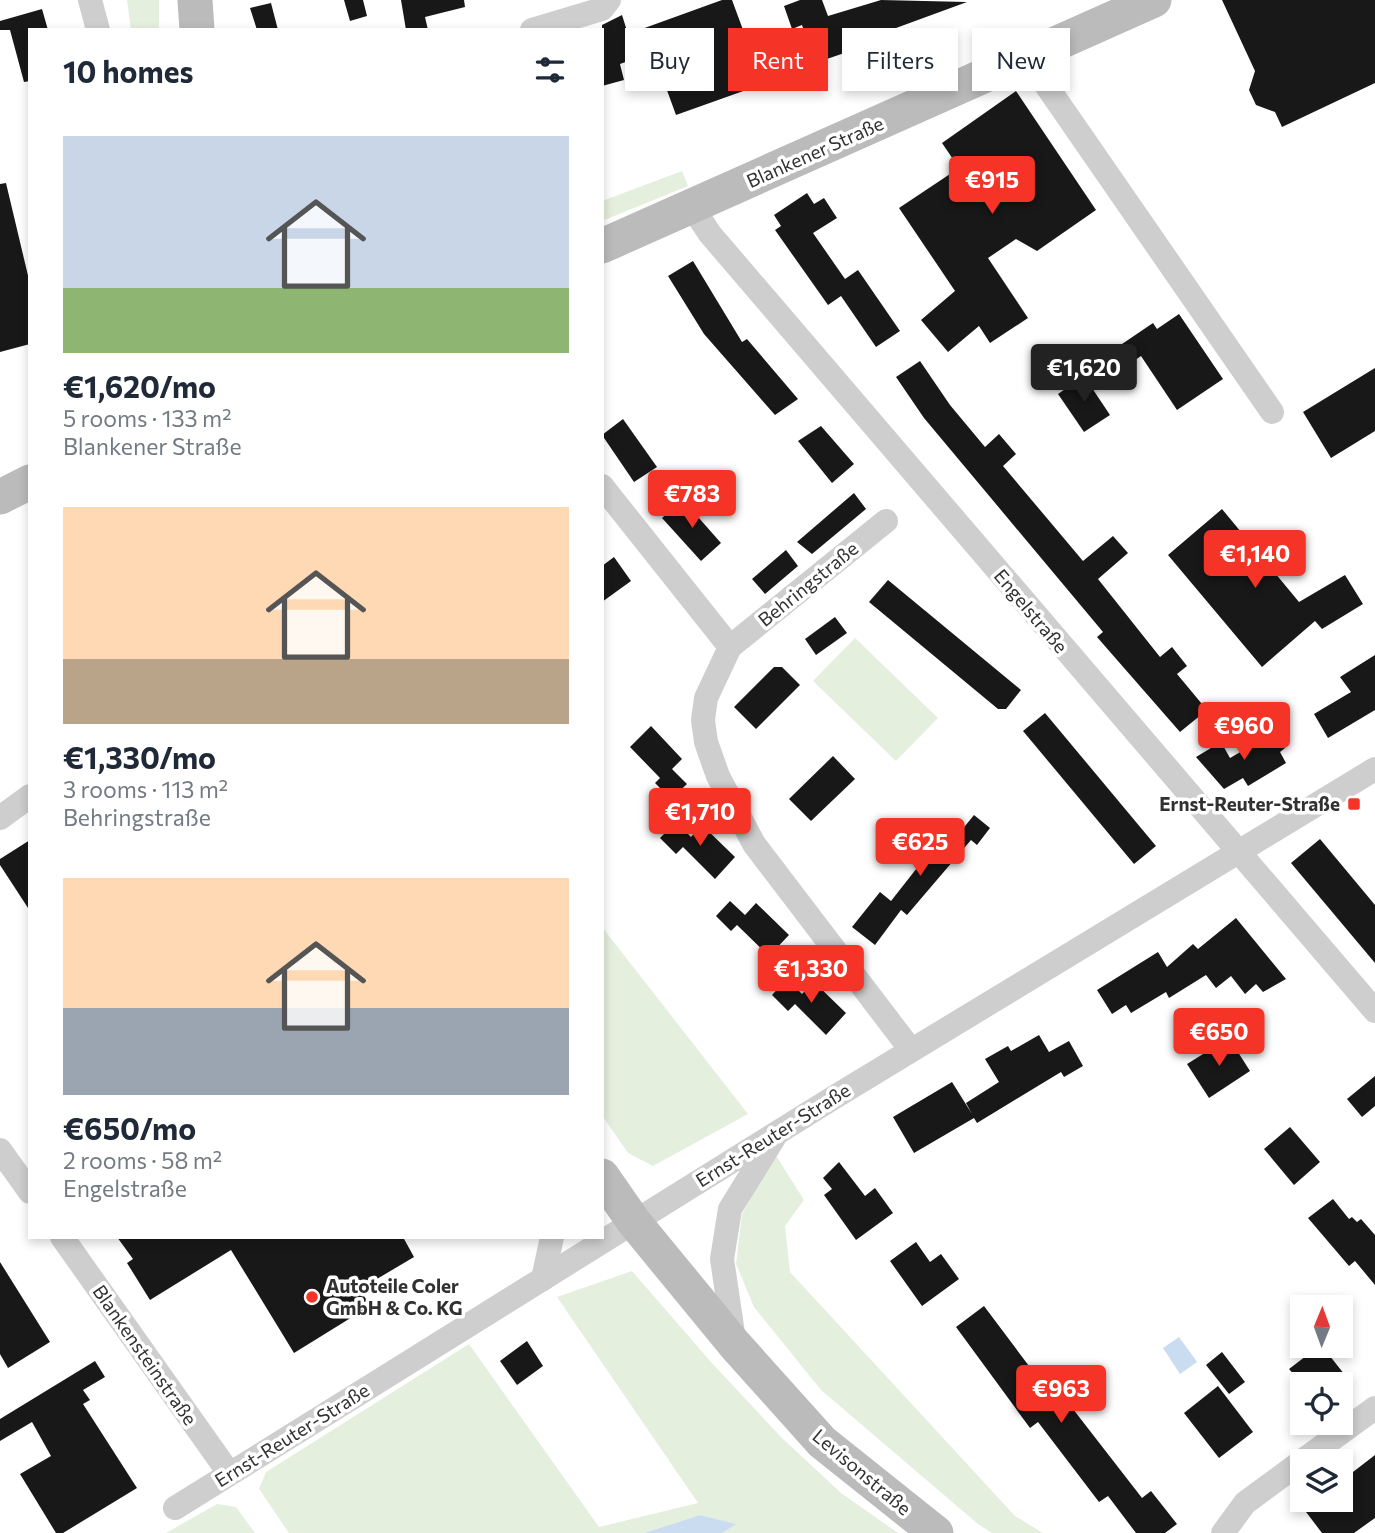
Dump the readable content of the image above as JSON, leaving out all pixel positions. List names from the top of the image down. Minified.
{"streets":{"main road":["Blankener Straße","Levisonstraße"],"street":["Behringstraße","Engelstraße","Ernst-Reuter-Straße","Blankensteinstraße"]},"crossings":[["Blankener Straße","Engelstraße"],["Behringstraße","Ernst-Reuter-Straße"],["Engelstraße","Ernst-Reuter-Straße"],["Ernst-Reuter-Straße","Blankensteinstraße"],["Ernst-Reuter-Straße","Levisonstraße"]],"places":{"transit":["Ernst-Reuter-Straße"],"other":["Autoteile Coler GmbH & Co. KG"]},"north":"top","page":{"chip":["Buy","Rent","Filters","New"],"heading":"10 homes","list":[{"name":"€1,620/mo","note":"5 rooms · 133 m² · Blankener Straße"},{"name":"€1,330/mo","note":"3 rooms · 113 m² · Behringstraße"},{"name":"€650/mo","note":"2 rooms · 58 m² · Engelstraße"}],"price":["€915","€1,620","€783","€1,140","€960","€1,710","€625","€1,330","€650","€963"]}}
